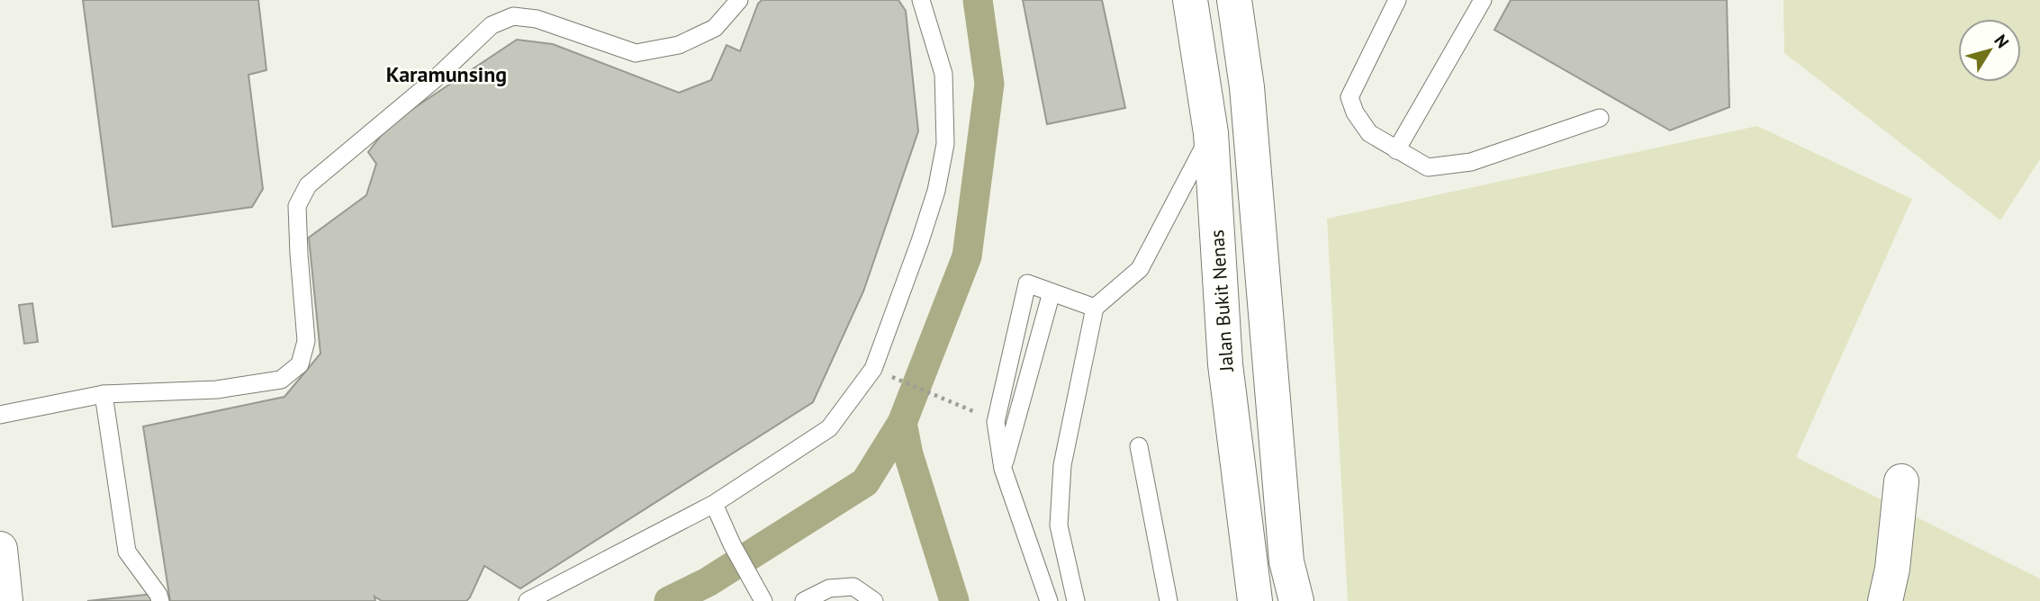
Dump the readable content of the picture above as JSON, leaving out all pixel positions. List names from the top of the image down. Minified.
{"streets":{"main road":["Jalan Bukit Nenas"]},"districts":["Karamunsing"],"north":"top right"}
